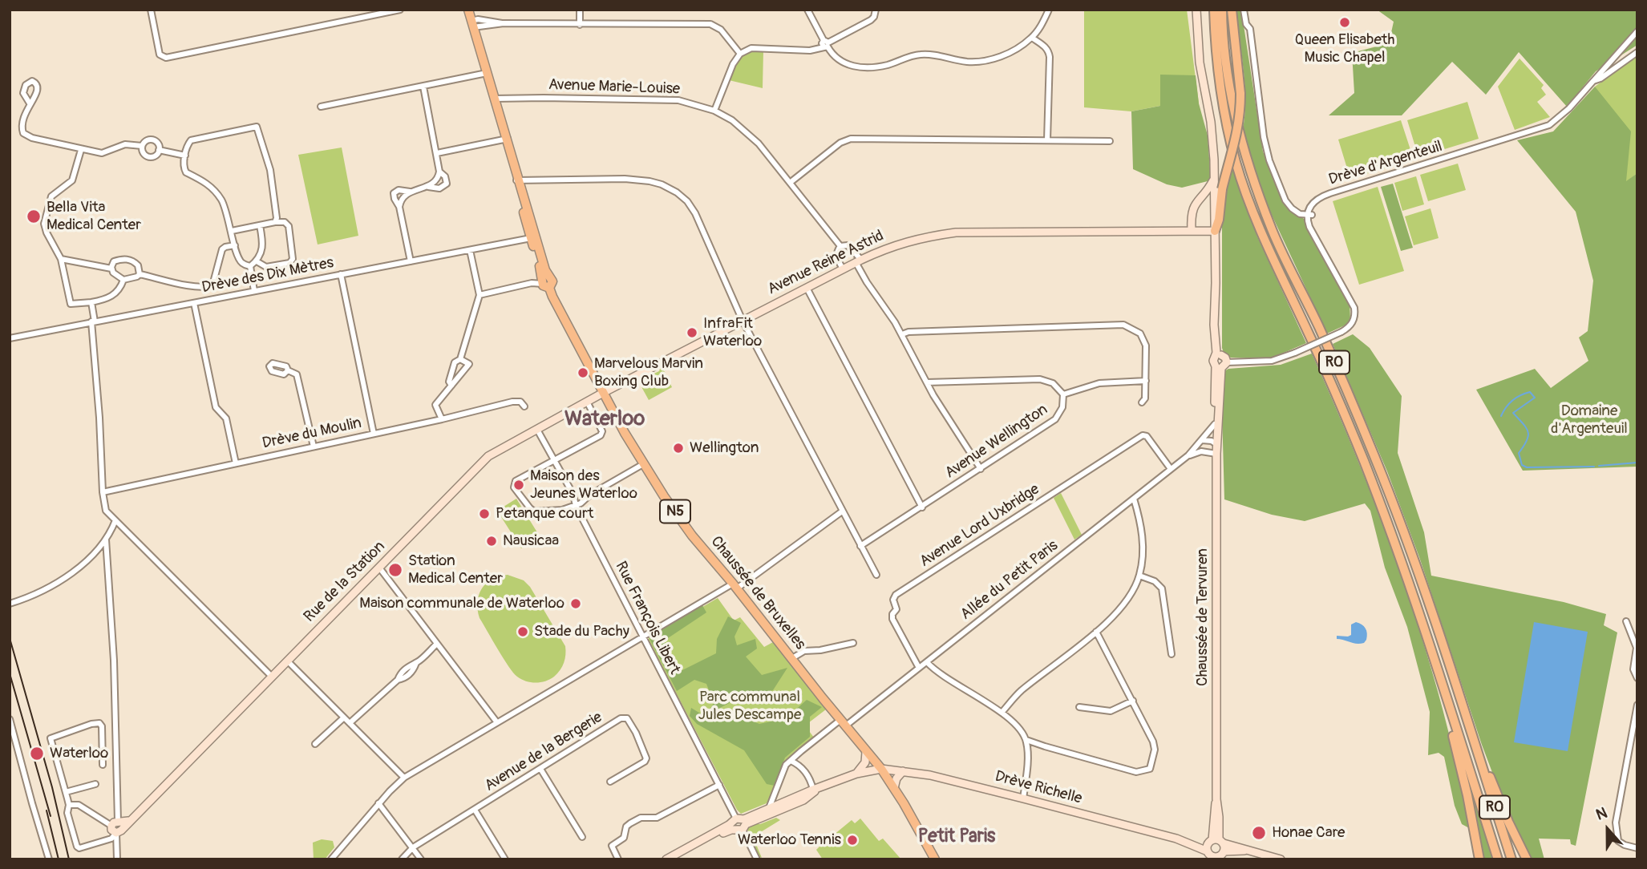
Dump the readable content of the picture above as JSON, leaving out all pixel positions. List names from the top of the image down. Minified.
{"streets":{"highway":["R0"],"main road":["N5","Chaussée de Bruxelles"],"street":["Avenue Marie-Louise","Drève d'Argenteuil","Avenue Reine Astrid","Drève des Dix Mètres","Drève du Moulin","Avenue Wellington","Avenue Lord Uxbridge","Allée du Petit Paris","Rue de la Station","Chaussée de Tervuren","Rue François Libert","Avenue de la Bergerie","Drève Richelle"]},"crossings":[["Avenue Marie-Louise","Avenue Reine Astrid"],["Avenue Marie-Louise","Chaussée de Bruxelles"],["Avenue Reine Astrid","Rue de la Station"],["Avenue Reine Astrid","Chaussée de Bruxelles"],["Drève des Dix Mètres","Chaussée de Bruxelles"],["Avenue Lord Uxbridge","Allée du Petit Paris"],["Allée du Petit Paris","Chaussée de Bruxelles"],["Allée du Petit Paris","Chaussée de Tervuren"],["Rue de la Station","Chaussée de Bruxelles"],["Rue de la Station","Rue François Libert"],["Chaussée de Bruxelles","Drève Richelle"],["Chaussée de Tervuren","Drève Richelle"]],"districts":["Waterloo","Petit Paris"],"parks":["Domaine d'Argenteuil","Parc communal Jules Descampe"],"places":["Queen Elisabeth Music Chapel","Bella Vita Medical Center","InfraFit Waterloo","Marvelous Marvin Boxing Club","Wellington","Maison des Jeunes Waterloo","Petanque court","Nausicaa","Station Medical Center","Maison communale de Waterloo","Stade du Pachy","Waterloo","Honae Care","Waterloo Tennis"],"north":"top"}
